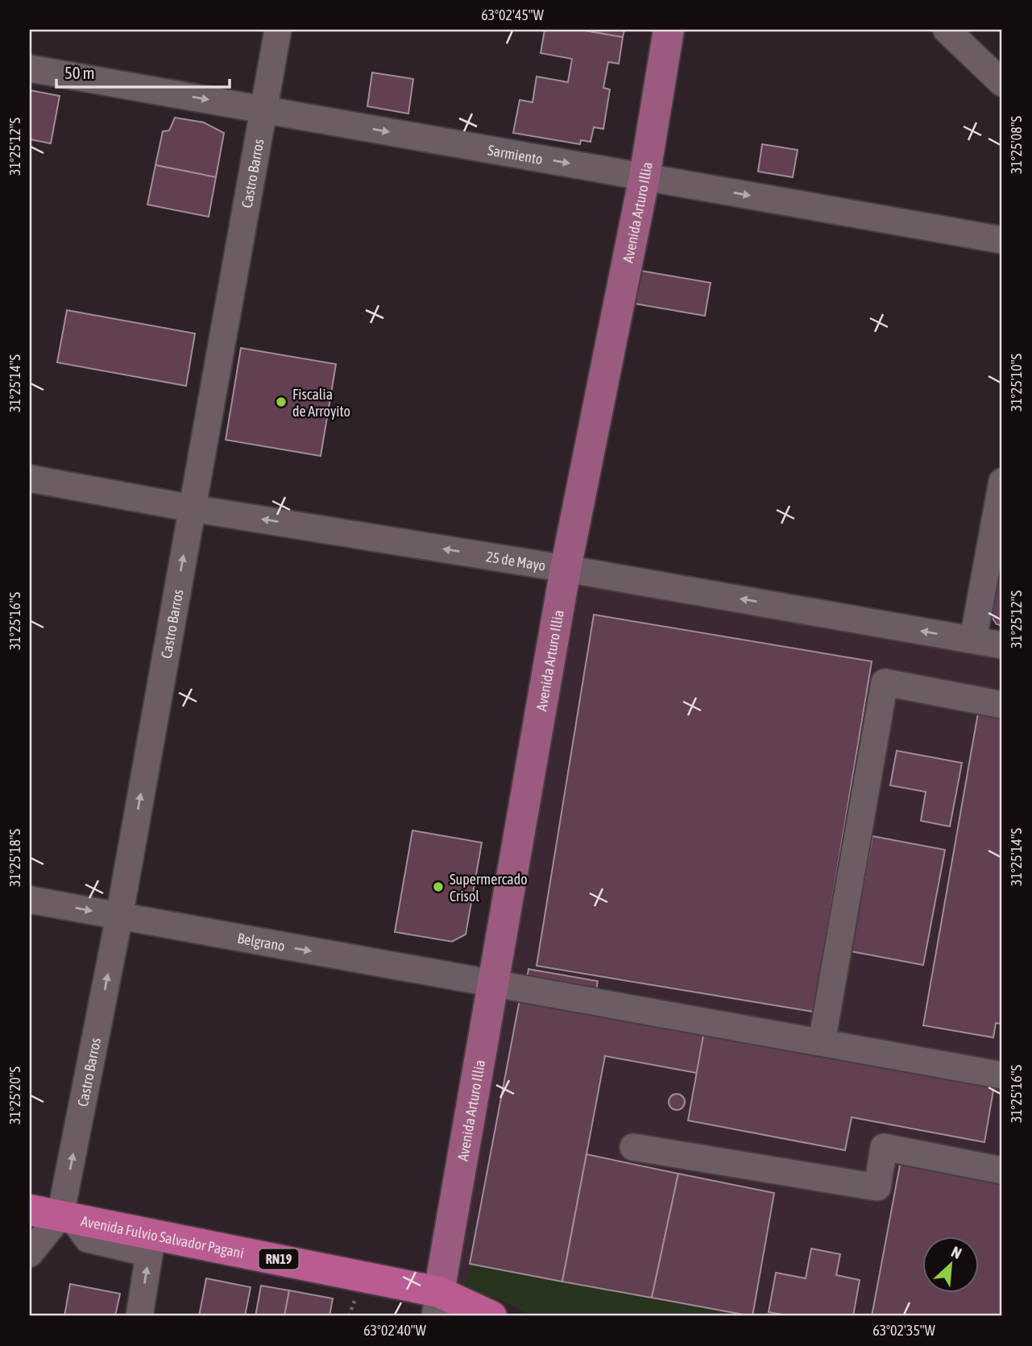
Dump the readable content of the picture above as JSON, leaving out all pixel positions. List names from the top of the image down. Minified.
{"streets":{"highway":["Avenida Fulvio Salvador Pagani","RN19"],"main road":["Avenida Arturo Illia"],"street":["Sarmiento","Castro Barros","25 de Mayo","Belgrano"]},"crossings":[["Sarmiento","Castro Barros"],["Sarmiento","Avenida Arturo Illia"],["Castro Barros","25 de Mayo"],["Castro Barros","Belgrano"],["Castro Barros","Avenida Fulvio Salvador Pagani"],["Avenida Arturo Illia","25 de Mayo"],["Avenida Arturo Illia","Belgrano"],["Avenida Arturo Illia","Avenida Fulvio Salvador Pagani"]],"one_way":["Sarmiento","Castro Barros","25 de Mayo","Belgrano"],"places":["Fiscalia de Arroyito","Supermercado Crisol"],"scale_bar":"50 m","north":"top right","coordinates":["63°02'45\"W","31°25'08\"S","31°25'12\"S","31°25'10\"S","31°25'14\"S","31°25'16\"S","31°25'18\"S","31°25'20\"S","63°02'40\"W","63°02'35\"W"]}
